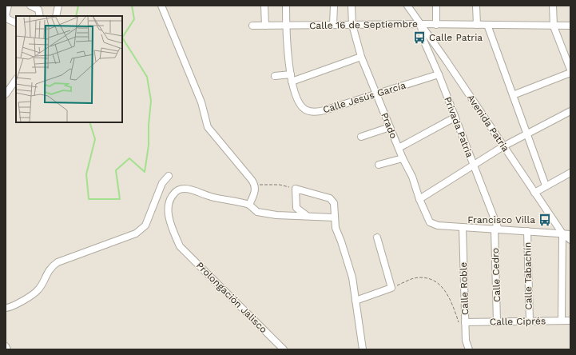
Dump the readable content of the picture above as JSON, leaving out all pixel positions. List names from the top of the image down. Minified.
{"streets":{"street":["Calle 16 de Septiembre","Calle Jesús García","Avenida Patria","Prado","Privada Patria","Calle Cedro","Calle Tabachín","Calle Roble","Prolongación Jalisco","Calle Ciprés"]},"crossings":[["Calle 16 de Septiembre","Avenida Patria"],["Calle 16 de Septiembre","Prado"],["Calle 16 de Septiembre","Privada Patria"],["Calle Jesús García","Prado"],["Calle Jesús García","Privada Patria"],["Avenida Patria","Privada Patria"],["Prado","Calle Roble"],["Privada Patria","Calle Cedro"],["Calle Cedro","Calle Ciprés"],["Calle Tabachín","Calle Ciprés"],["Calle Roble","Calle Ciprés"]],"places":{"bus stop":["Calle Patria","Francisco Villa"]}}
